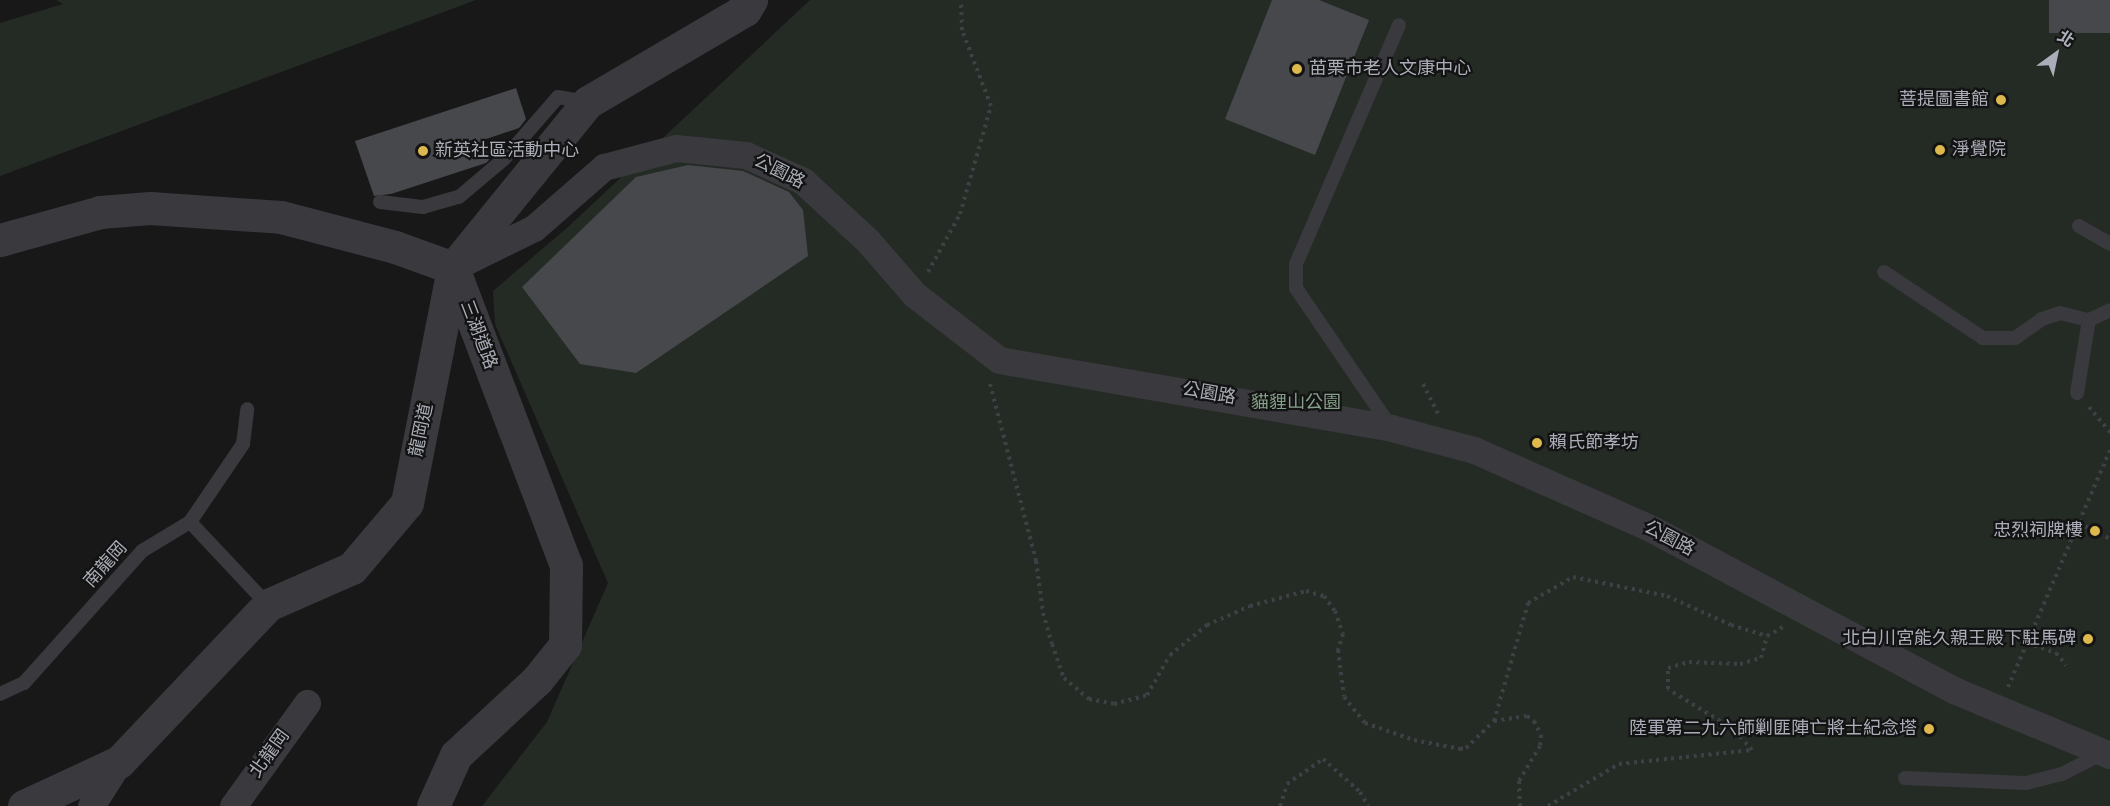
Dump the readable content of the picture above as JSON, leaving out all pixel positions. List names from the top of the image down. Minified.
{"streets":{"street":["公園路","三湖道路","龍岡道","北龍岡"],"lane":["南龍岡"]},"crossings":[["公園路","三湖道路"],["公園路","龍岡道"],["三湖道路","龍岡道"]],"parks":["貓貍山公園"],"places":["苗栗市老人文康中心","菩提圖書館","淨覺院","新英社區活動中心","賴氏節孝坊","忠烈祠牌樓","北白川宮能久親王殿下駐馬碑","陸軍第二九六師剿匪陣亡將士紀念塔"],"north":"top right"}
